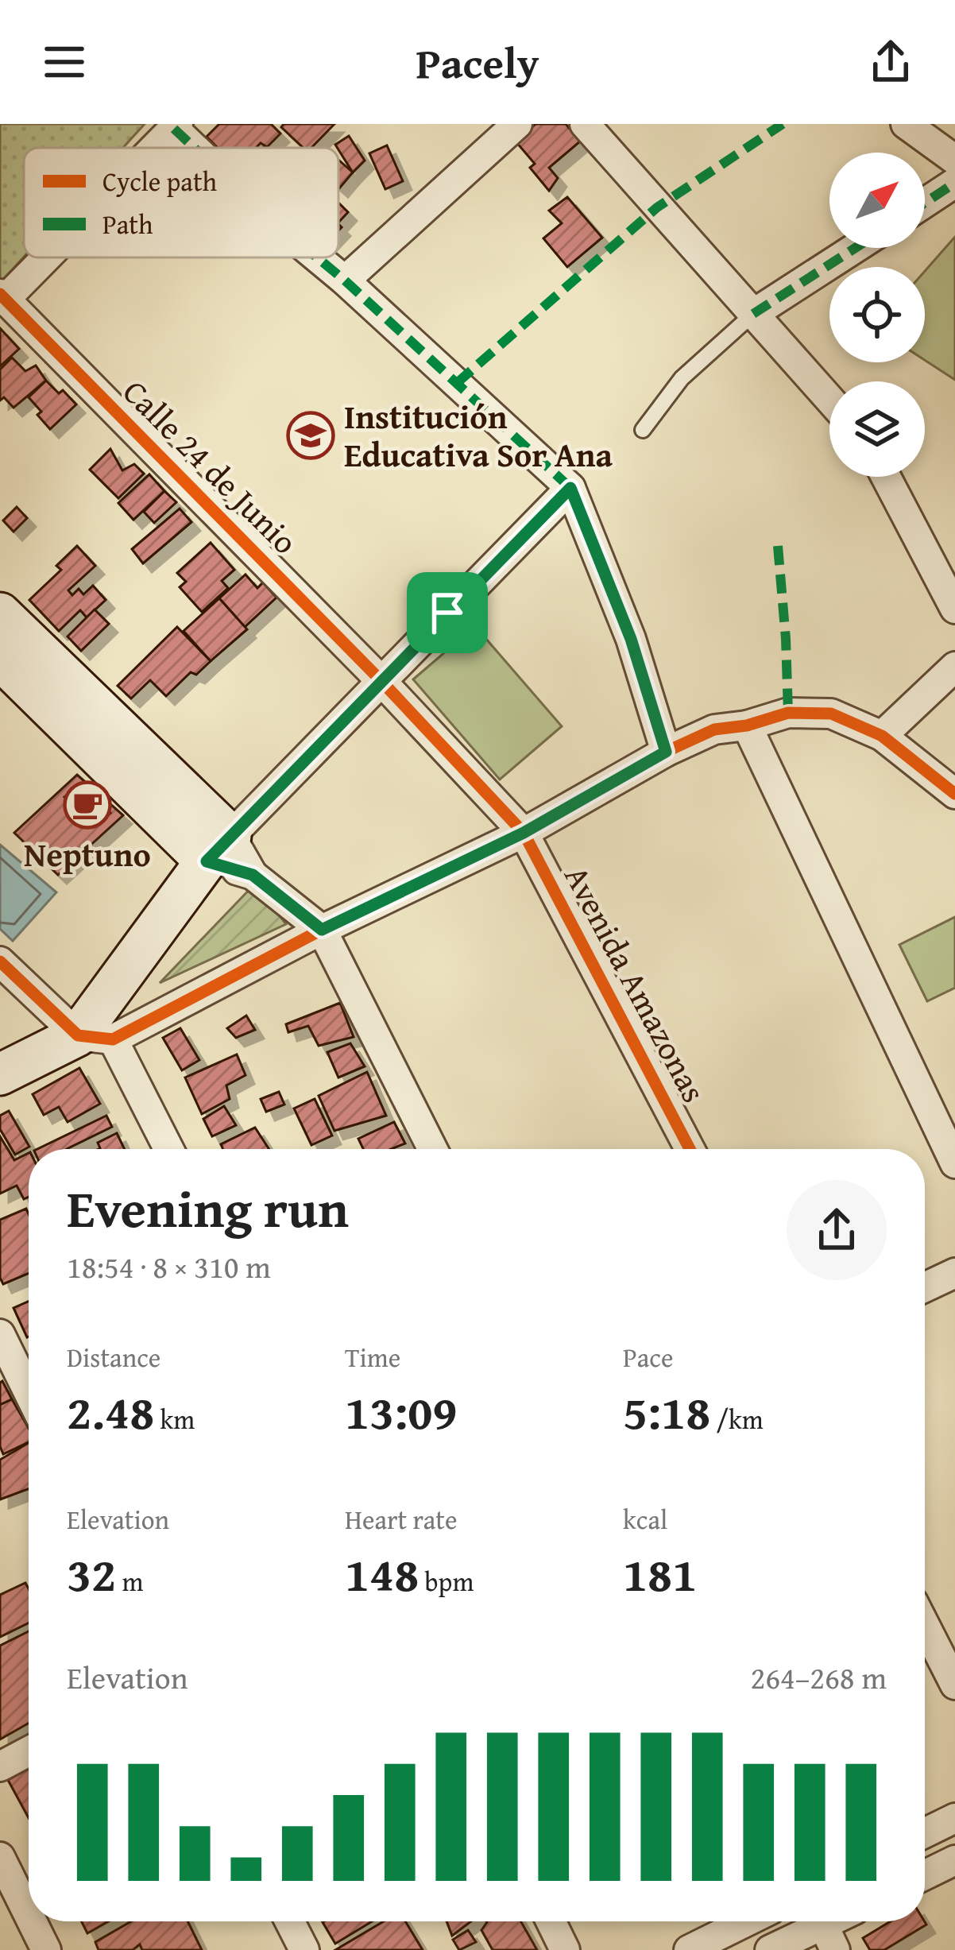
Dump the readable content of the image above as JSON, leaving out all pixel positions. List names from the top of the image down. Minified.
{"streets":{"street":["Calle 24 de Junio","Avenida Amazonas"]},"crossings":[["Calle 24 de Junio","Avenida Amazonas"]],"places":{"school or university":["Institución Educativa Sor Ana"],"cafe":["Neptuno"]},"legend":["Cycle path","Path"],"north":"top right","page":{"header":"Pacely","heading":["Evening run","18:54 · 8 × 310 m"],"stats":[["Distance","2.48 km"],["Time","13:09"],["Pace","5:18 /km"],["Elevation","32 m"],["Heart rate","148 bpm"],["kcal","181"]],"chart":["Elevation","264–268 m"]}}
